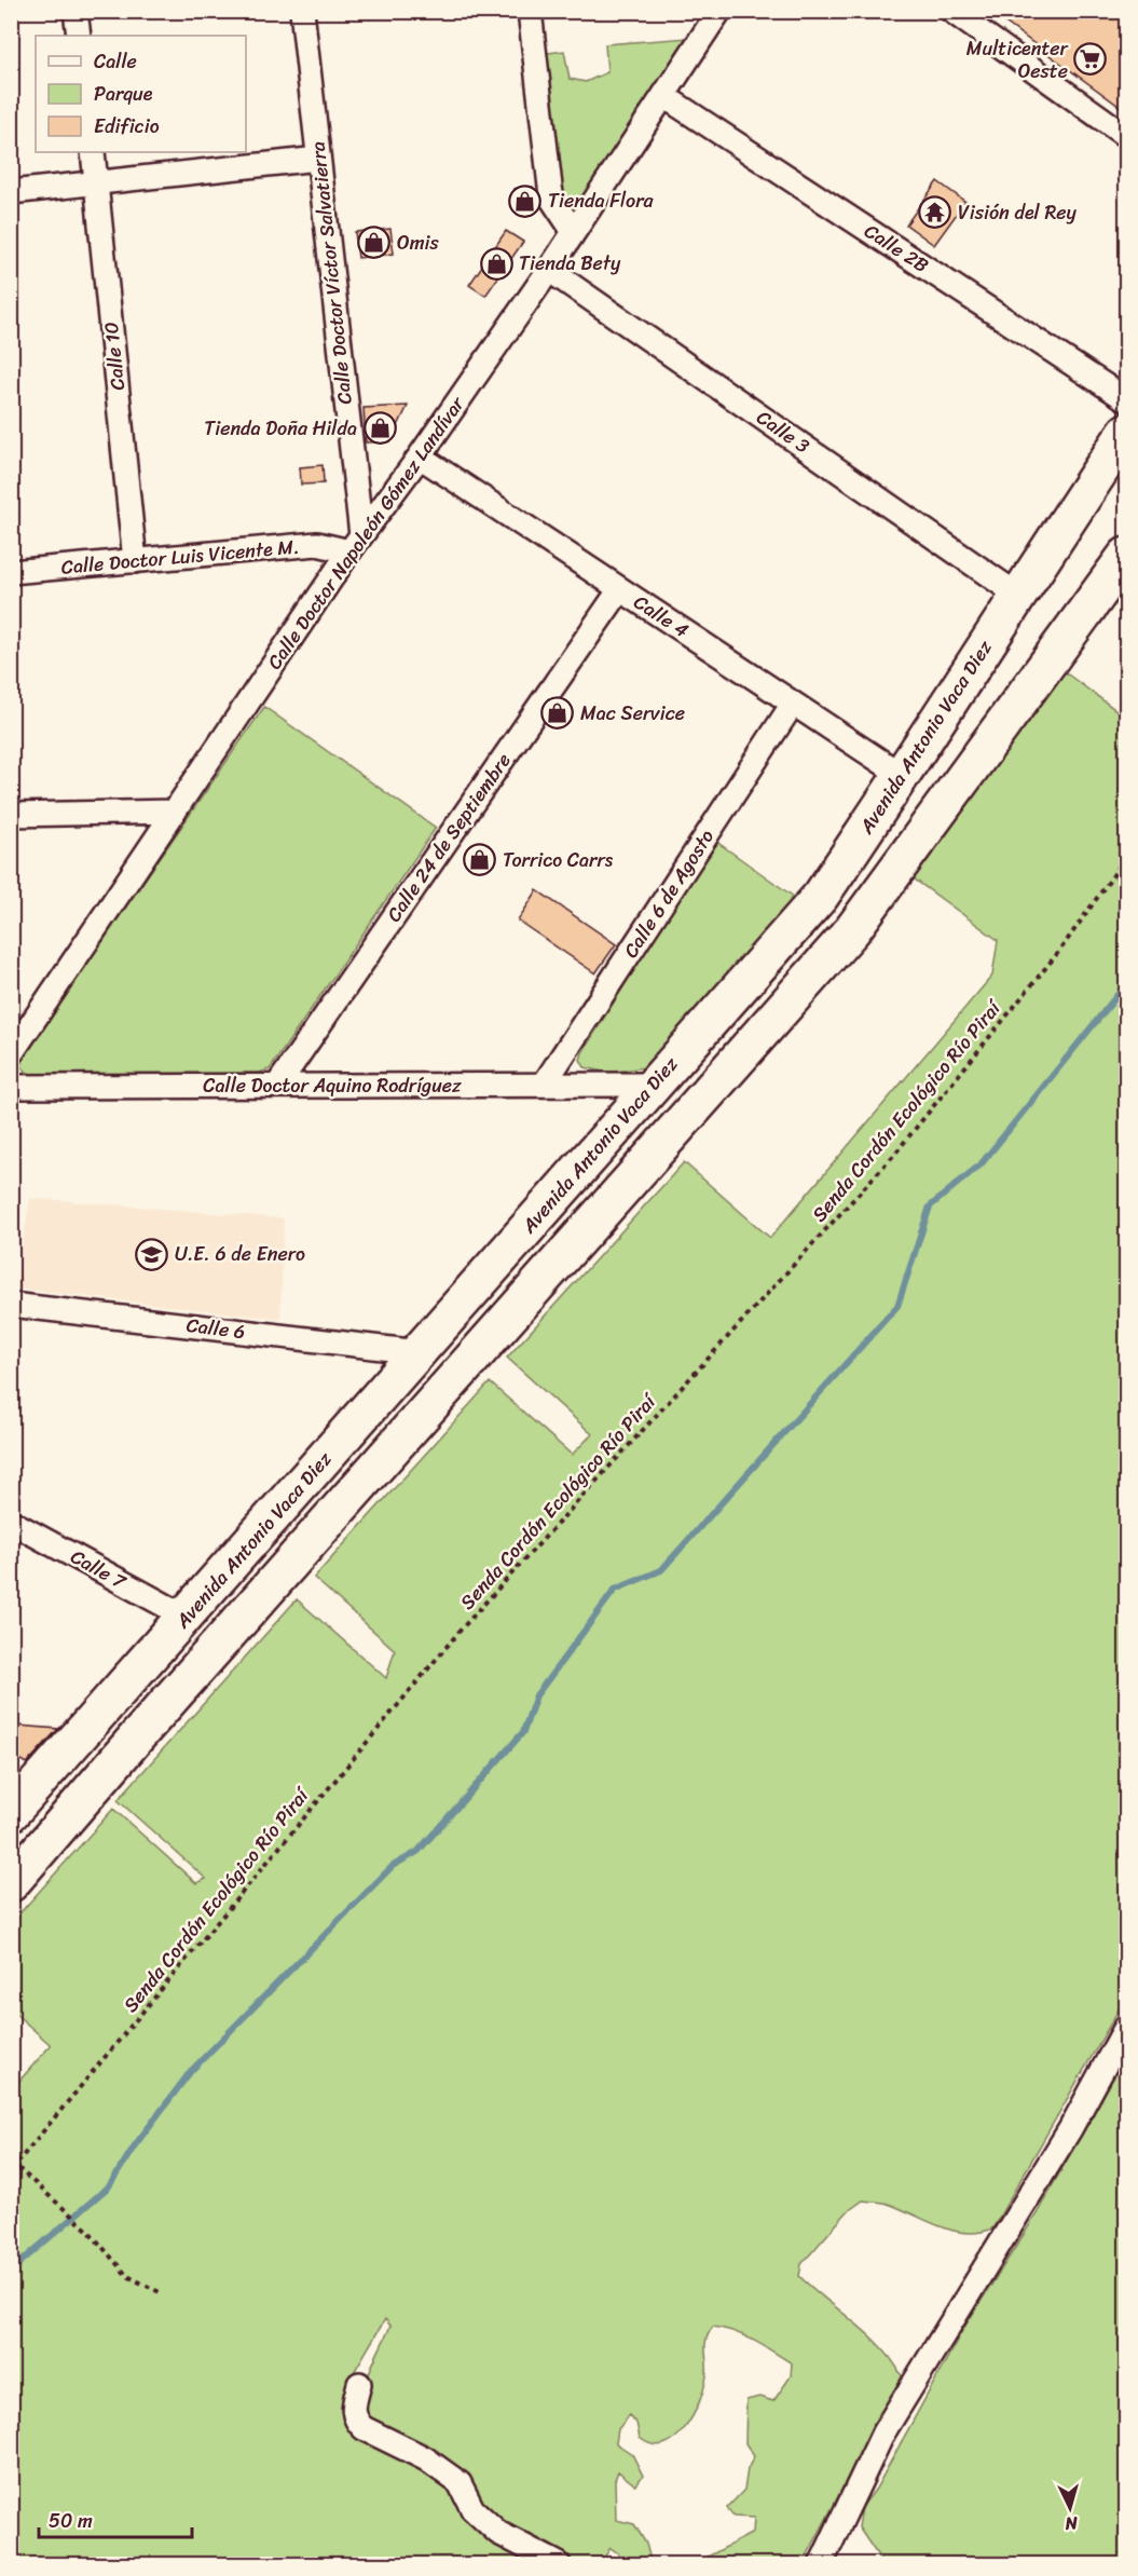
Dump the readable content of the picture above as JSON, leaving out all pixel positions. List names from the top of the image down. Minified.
{"streets":{"highway":["Avenida Antonio Vaca Diez"],"street":["Calle 2B","Calle Doctor Víctor Salvatierra","Calle 10","Calle 3","Calle Doctor Napoleón Gómez Landívar","Calle Doctor Luis Vicente M.","Calle 4","Calle 24 de Septiembre","Calle 6 de Agosto","Calle Doctor Aquino Rodríguez","Calle 6","Calle 7"],"path":["Senda Cordón Ecológico Río Piraí"]},"crossings":[["Calle 2B","Calle Doctor Napoleón Gómez Landívar"],["Calle Doctor Víctor Salvatierra","Calle Doctor Napoleón Gómez Landívar"],["Calle Doctor Víctor Salvatierra","Calle Doctor Luis Vicente M."],["Calle 10","Calle Doctor Luis Vicente M."],["Calle 3","Calle Doctor Napoleón Gómez Landívar"],["Calle 3","Avenida Antonio Vaca Diez"],["Calle Doctor Napoleón Gómez Landívar","Calle Doctor Luis Vicente M."],["Calle Doctor Napoleón Gómez Landívar","Calle 4"],["Calle 4","Avenida Antonio Vaca Diez"],["Calle 4","Calle 24 de Septiembre"],["Calle 4","Calle 6 de Agosto"],["Avenida Antonio Vaca Diez","Calle Doctor Aquino Rodríguez"],["Avenida Antonio Vaca Diez","Calle 6"],["Avenida Antonio Vaca Diez","Calle 7"],["Calle 24 de Septiembre","Calle Doctor Aquino Rodríguez"],["Calle 6 de Agosto","Calle Doctor Aquino Rodríguez"]],"places":{"supermarket":["Multicenter Oeste"],"shop":["Tienda Flora","Omis","Tienda Bety","Tienda Doña Hilda","Mac Service","Torrico Carrs"],"temple":["Visión del Rey"],"school or university":["U.E. 6 de Enero"]},"legend":["Calle","Parque","Edificio"],"scale_bar":"50 m","north":"bottom"}
